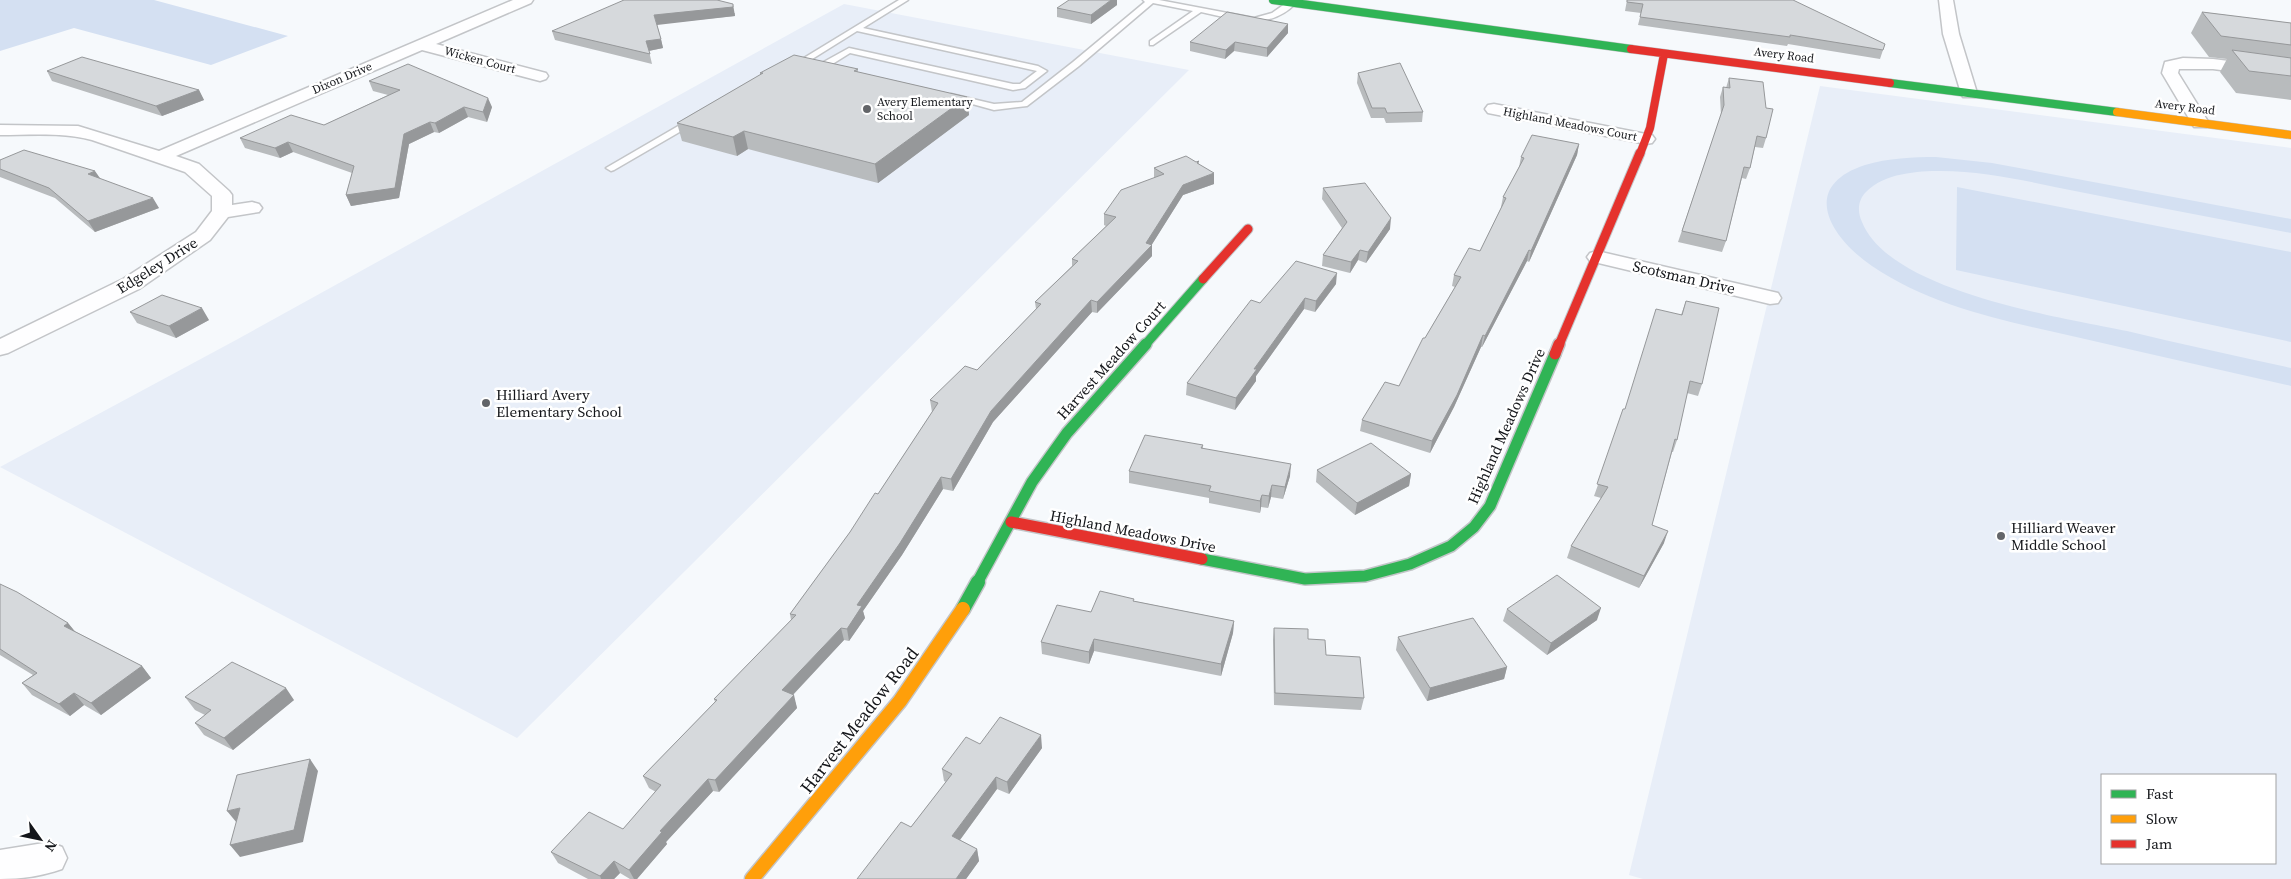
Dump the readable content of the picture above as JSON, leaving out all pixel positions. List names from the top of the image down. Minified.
{"streets":{"street":["Avery Road","Wicken Court","Dixon Drive","Highland Meadows Court","Edgeley Drive","Scotsman Drive","Harvest Meadow Court","Highland Meadows Drive","Harvest Meadow Road"]},"crossings":[["Avery Road","Highland Meadows Drive"],["Wicken Court","Dixon Drive"],["Highland Meadows Court","Highland Meadows Drive"],["Scotsman Drive","Highland Meadows Drive"],["Harvest Meadow Court","Highland Meadows Drive"],["Harvest Meadow Court","Harvest Meadow Road"],["Highland Meadows Drive","Harvest Meadow Road"]],"places":["Avery Elementary School","Hilliard Avery Elementary School","Hilliard Weaver Middle School"],"legend":["Fast","Slow","Jam"],"north":"bottom right"}
